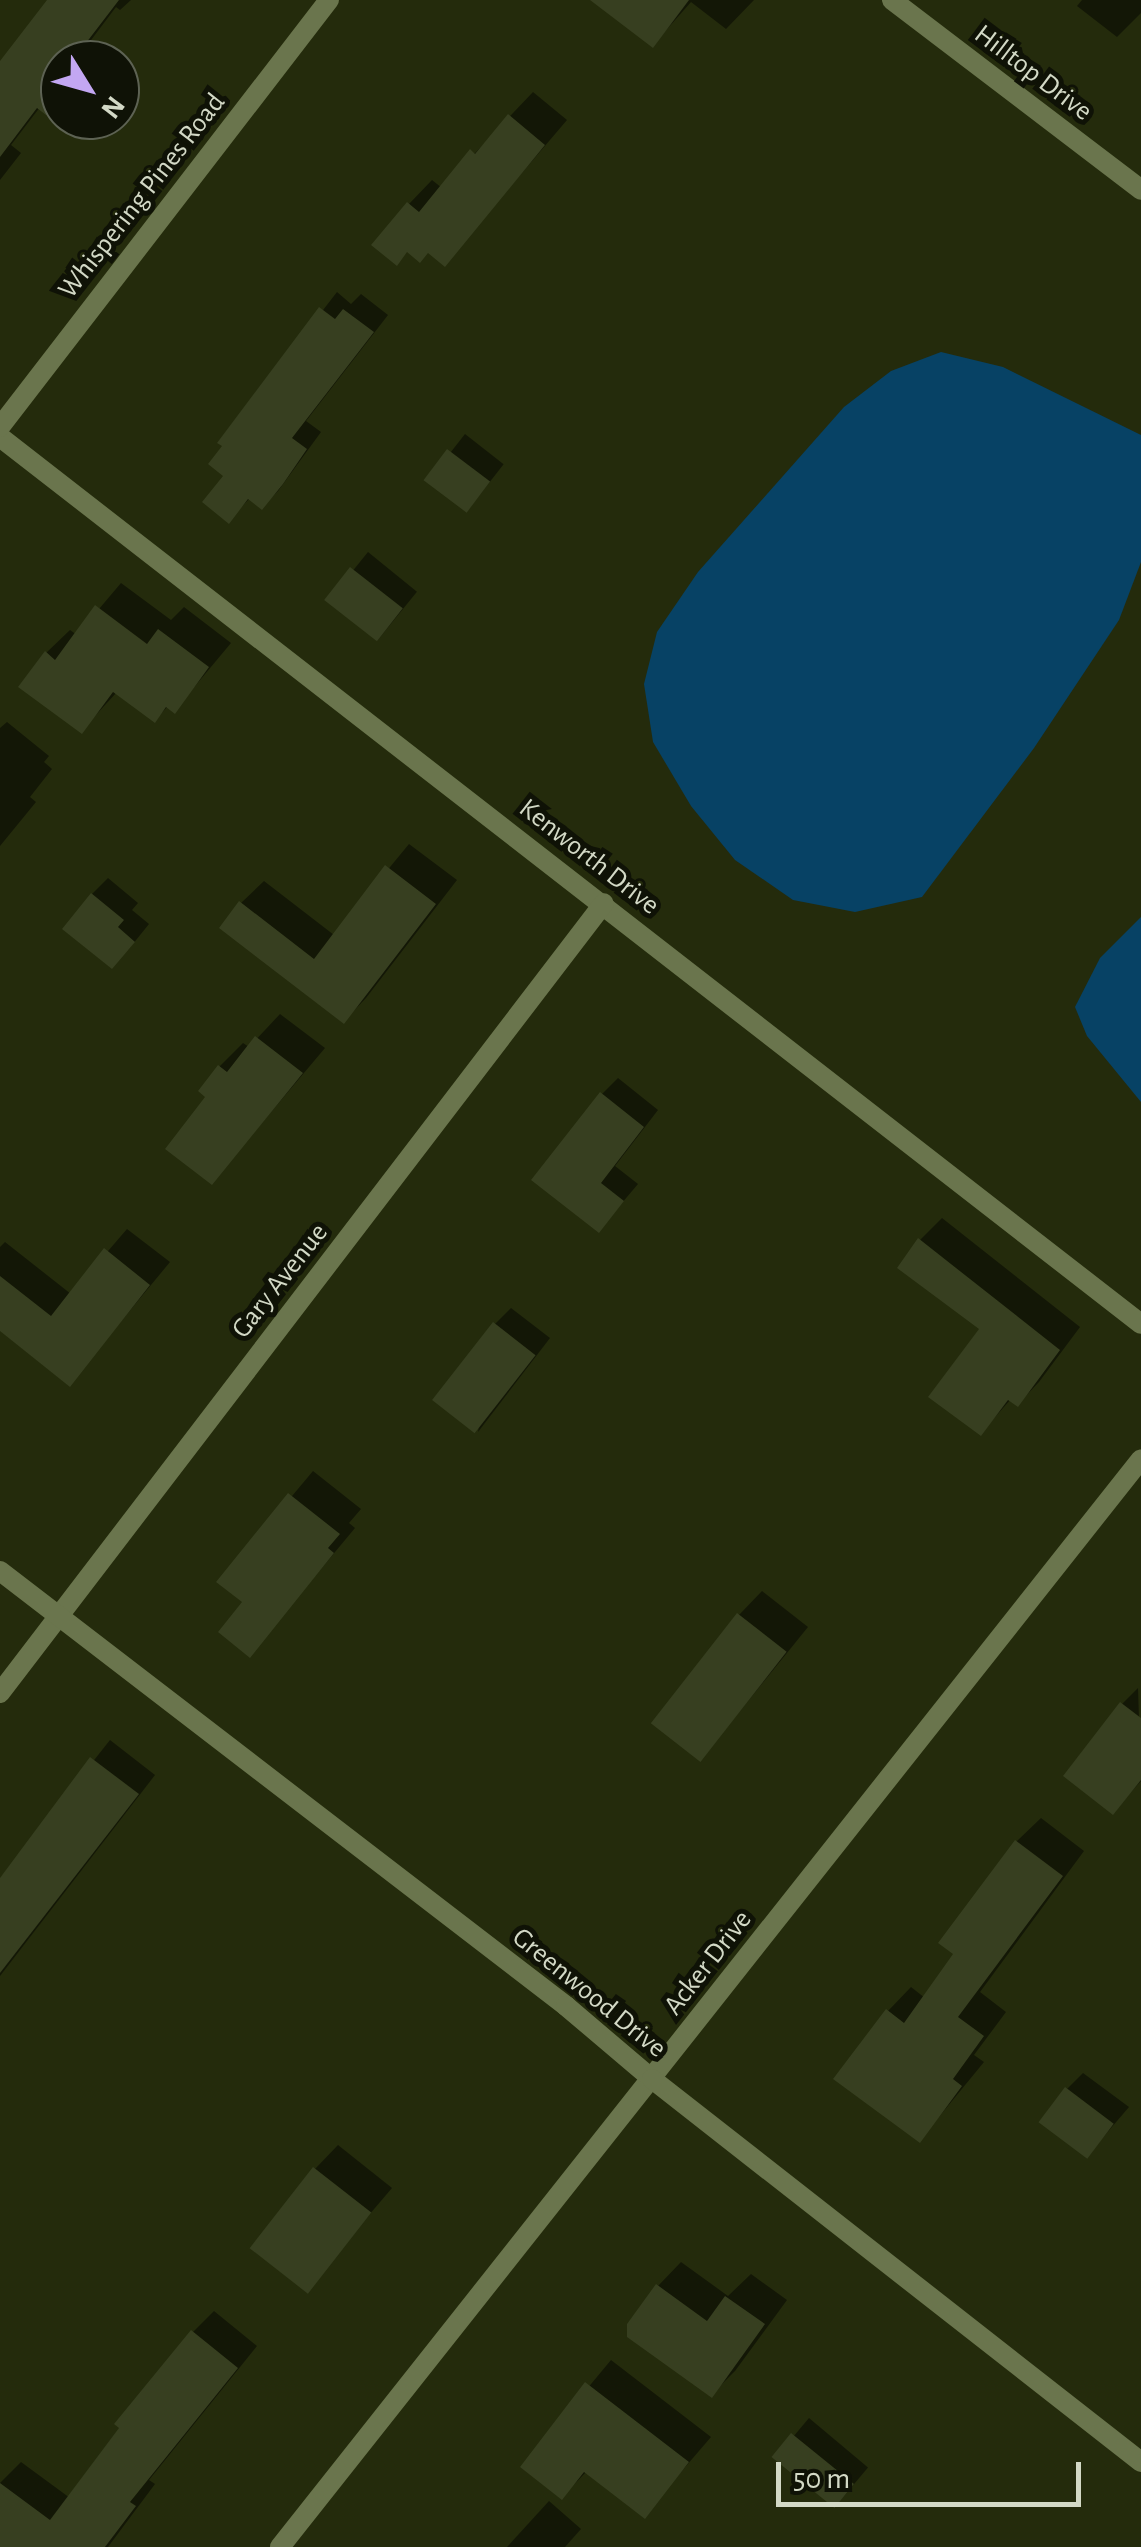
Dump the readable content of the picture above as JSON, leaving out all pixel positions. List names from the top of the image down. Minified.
{"streets":{"street":["Hilltop Drive","Whispering Pines Road","Kenworth Drive","Gary Avenue","Acker Drive","Greenwood Drive"]},"crossings":[["Kenworth Drive","Gary Avenue"],["Gary Avenue","Greenwood Drive"],["Acker Drive","Greenwood Drive"]],"scale_bar":"50 m","north":"bottom right"}
